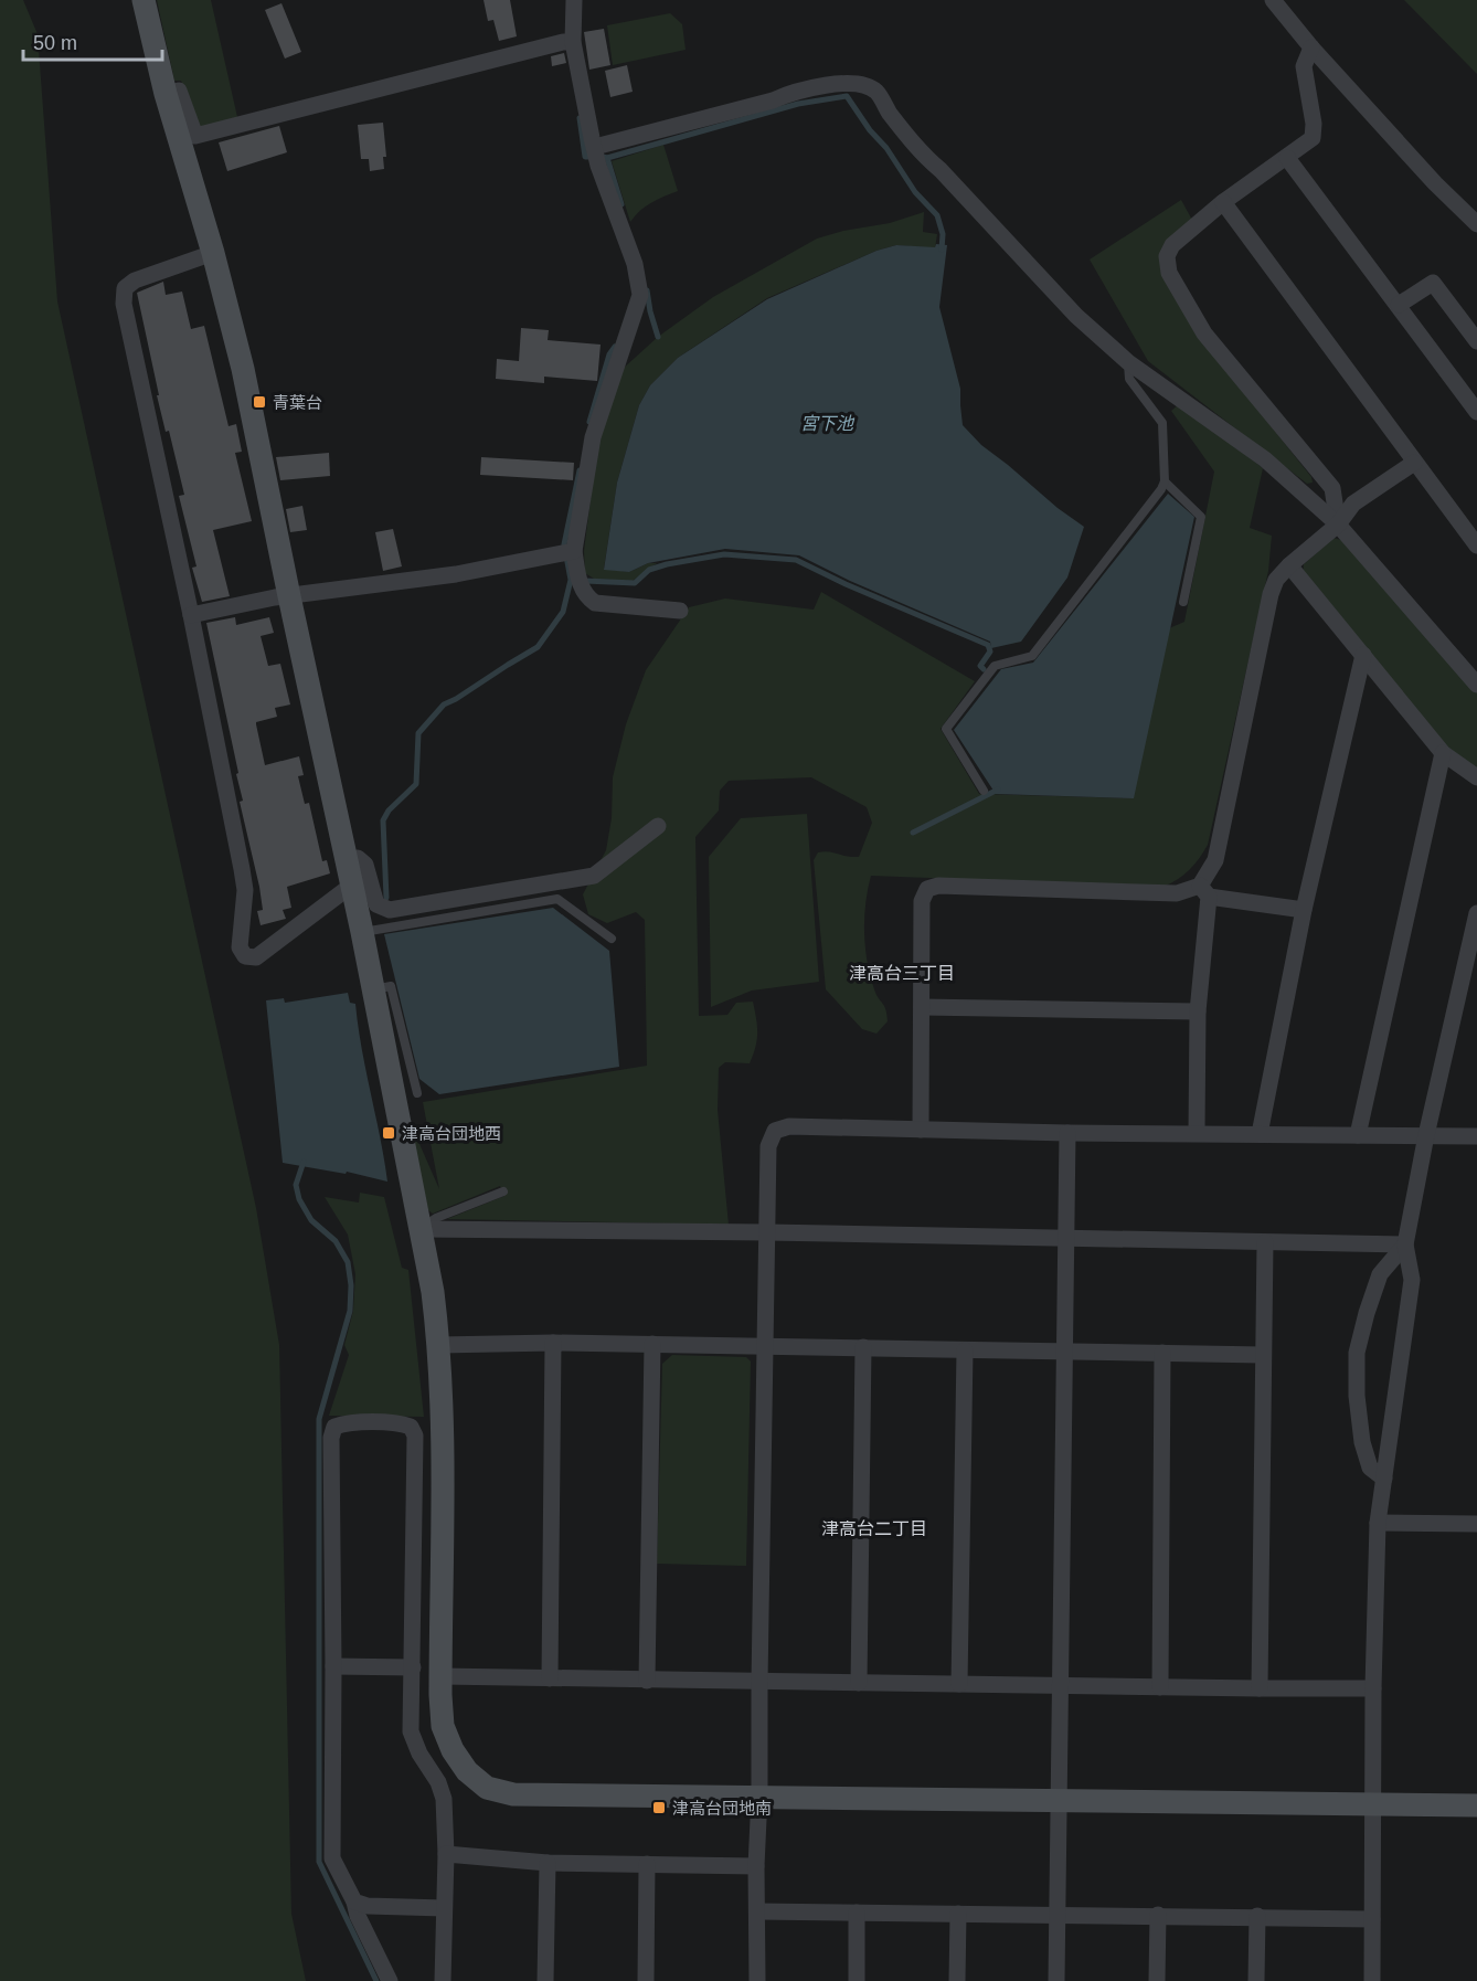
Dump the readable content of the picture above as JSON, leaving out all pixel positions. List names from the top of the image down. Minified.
{"districts":["津高台三丁目","津高台二丁目"],"water":["宮下池"],"places":{"transit":["青葉台","津高台団地西","津高台団地南"]},"scale_bar":"50 m"}
